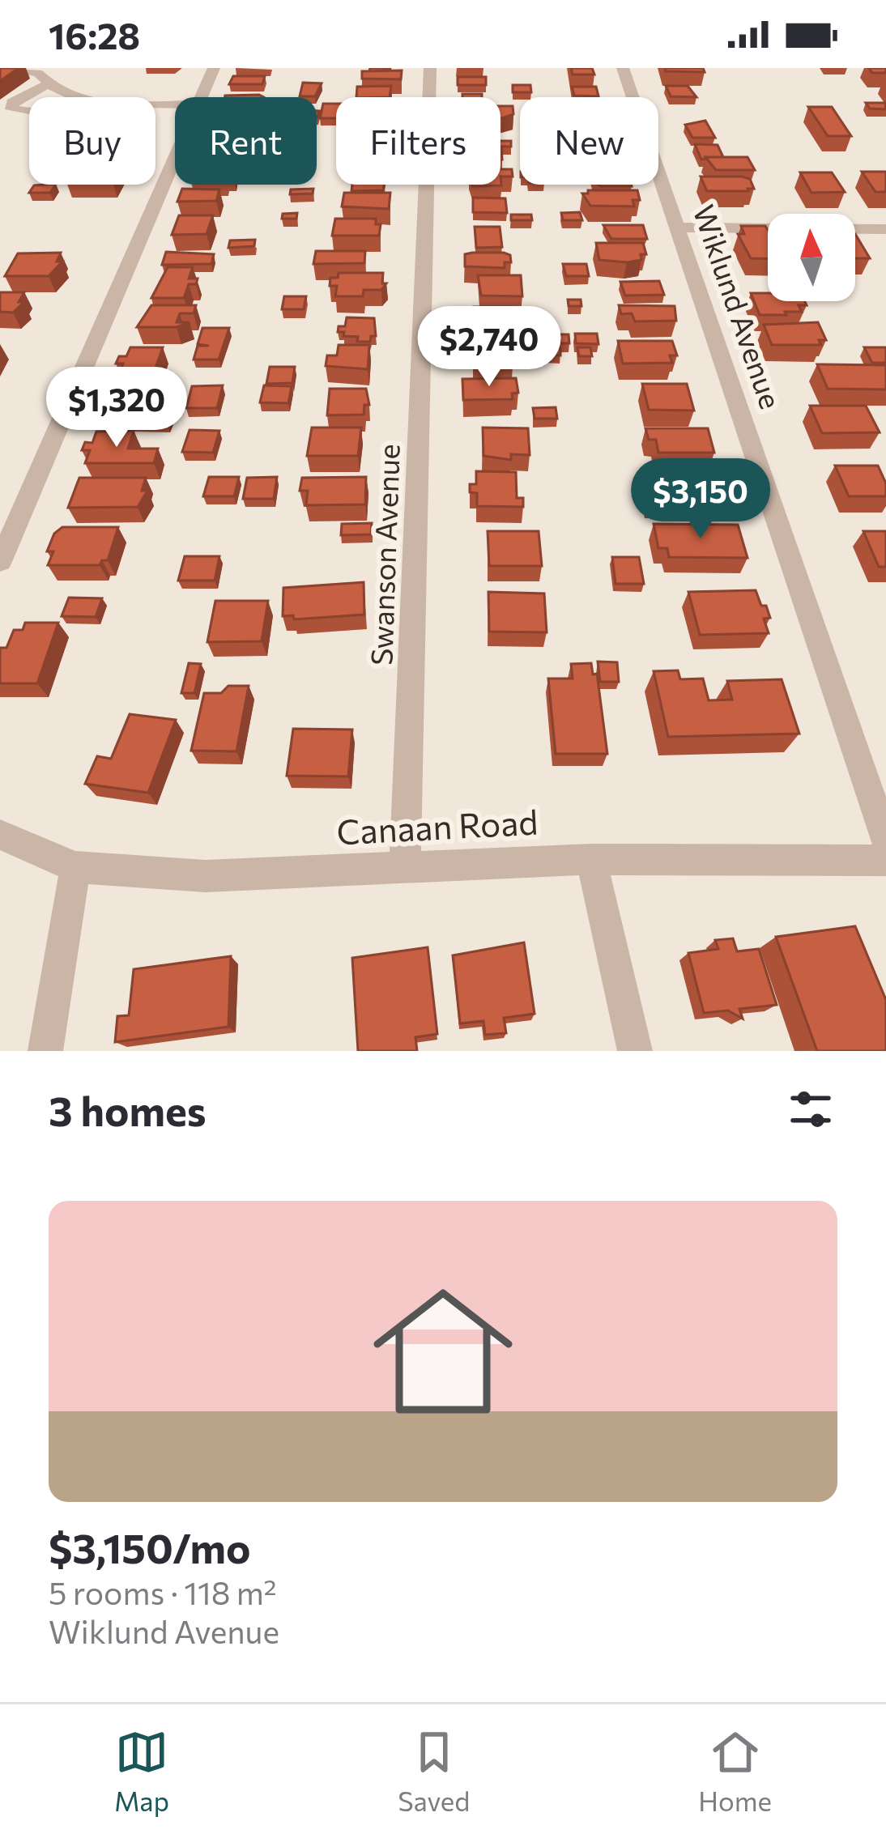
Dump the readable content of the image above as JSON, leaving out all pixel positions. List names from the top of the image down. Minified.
{"streets":{"street":["Wiklund Avenue","Swanson Avenue","Canaan Road"]},"crossings":[["Swanson Avenue","Canaan Road"]],"north":"top","page":{"status":"16:28","chip":["Buy","Rent","Filters","New"],"price":["$2,740","$1,320","$3,150"],"heading":"3 homes","list":[{"name":"$3,150/mo","note":"5 rooms · 118 m² · Wiklund Avenue"}],"tabs":["Map","Saved","Home"]}}
